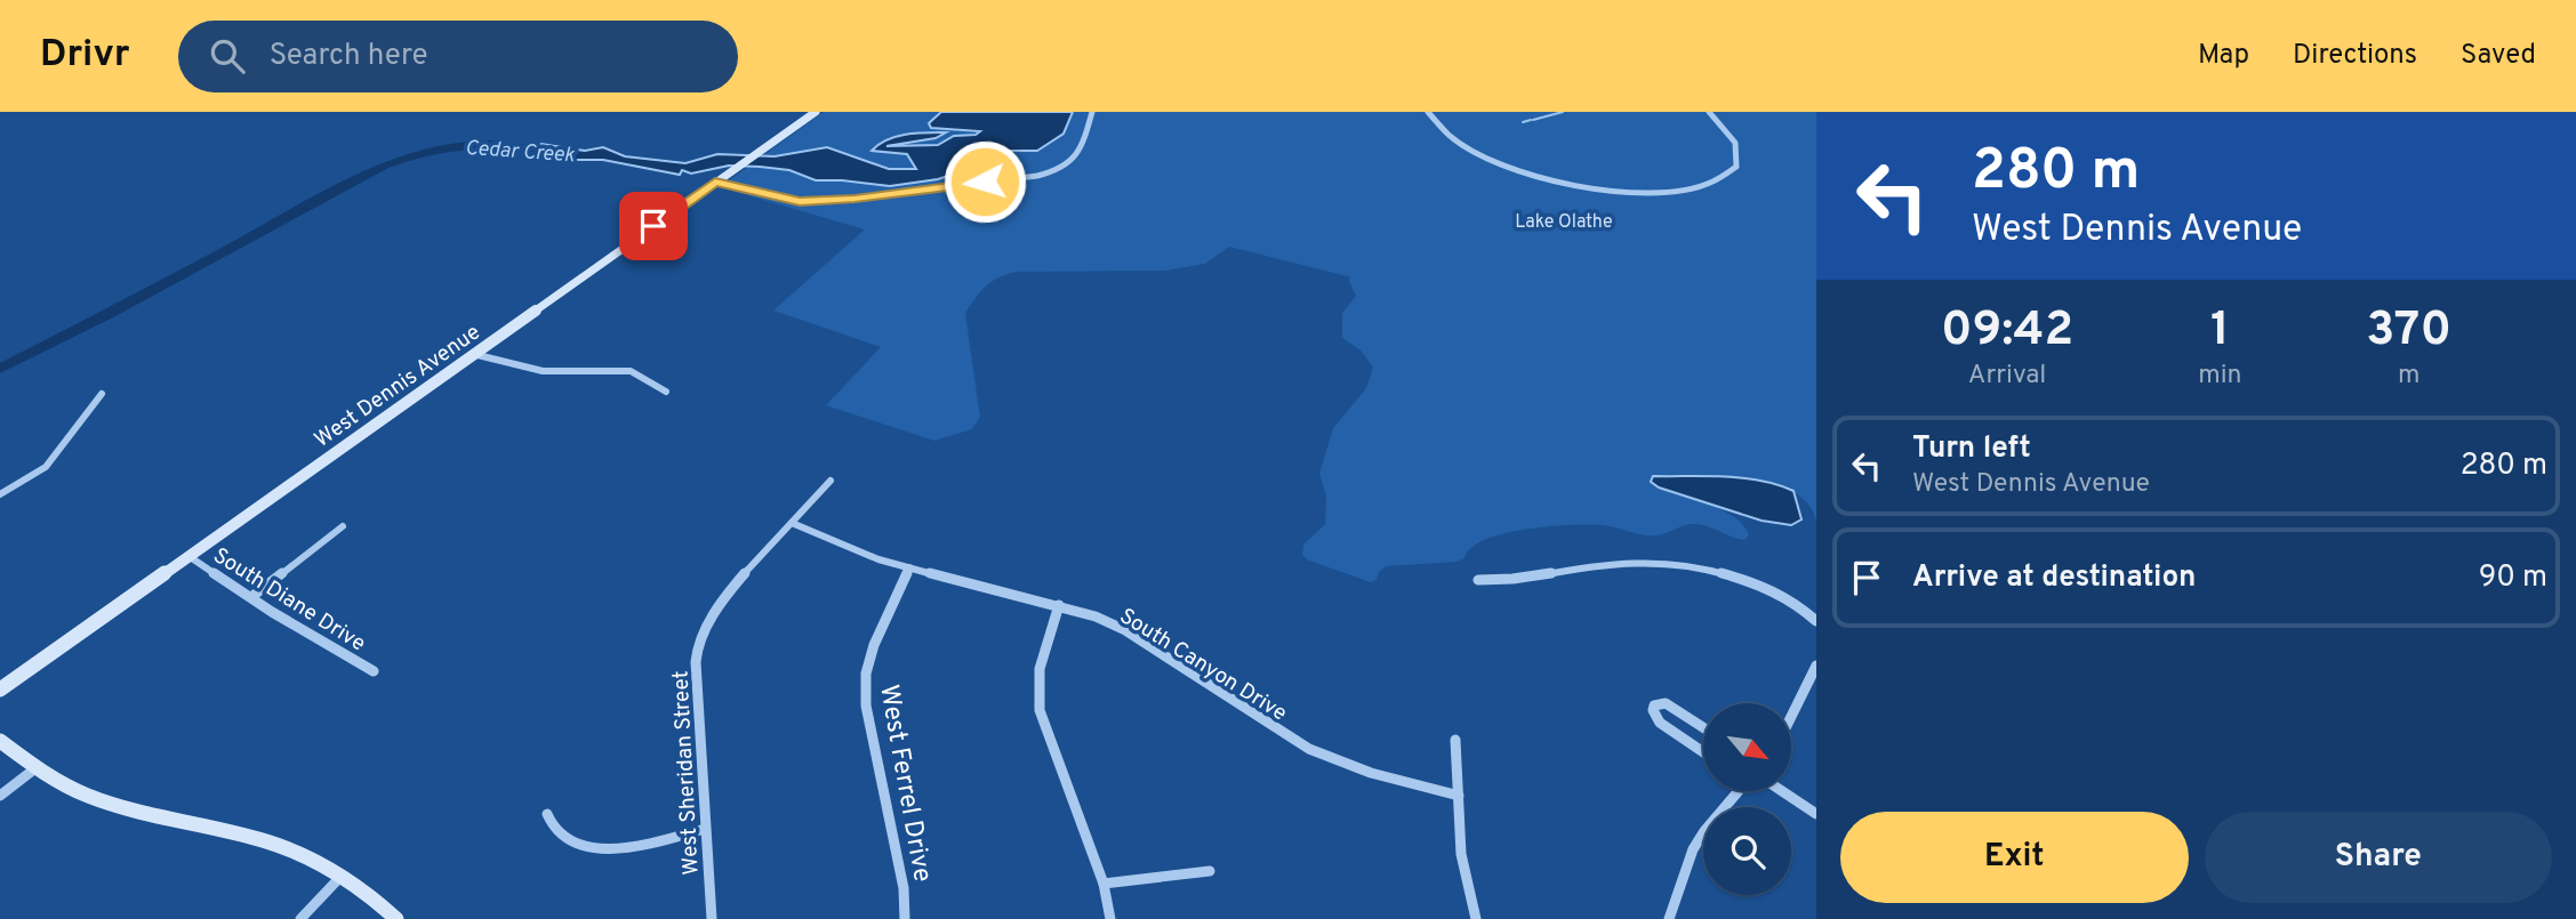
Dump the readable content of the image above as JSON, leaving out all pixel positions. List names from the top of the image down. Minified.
{"streets":{"street":["West Dennis Avenue","South Diane Drive","South Canyon Drive","West Sheridan Street","West Ferrel Drive"]},"crossings":[["West Dennis Avenue","South Diane Drive"],["South Canyon Drive","West Sheridan Street"],["South Canyon Drive","West Ferrel Drive"]],"water":["Cedar Creek"],"parks":["Lake Olathe"],"north":"bottom right","page":{"header":"Drivr","search":"Search here","nav":["Map","Directions","Saved"],"turn":["280 m","West Dennis Avenue"],"eta":["09:42","Arrival","1","min","370","m"],"list":[{"name":"Turn left","note":"West Dennis Avenue","value":"280 m"},{"name":"Arrive at destination","value":"90 m"}],"buttons":["Exit","Share"]}}
